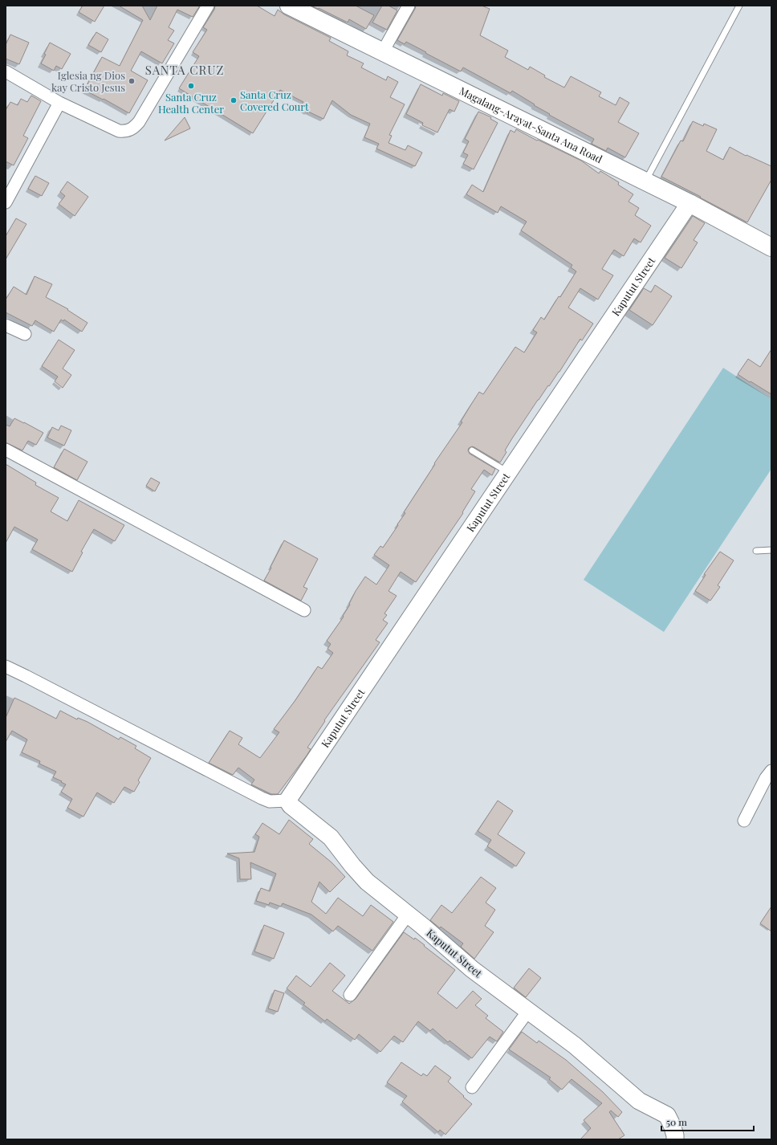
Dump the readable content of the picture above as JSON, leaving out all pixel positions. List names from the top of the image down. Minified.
{"streets":{"main road":["Magalang-Arayat-Santa Ana Road"],"street":["Kaputut Street"]},"crossings":[["Magalang-Arayat-Santa Ana Road","Kaputut Street"]],"districts":["SANTA CRUZ"],"places":["Iglesia ng Dios kay Cristo Jesus","Santa Cruz Health Center","Santa Cruz Covered Court"],"scale_bar":"50 m"}
